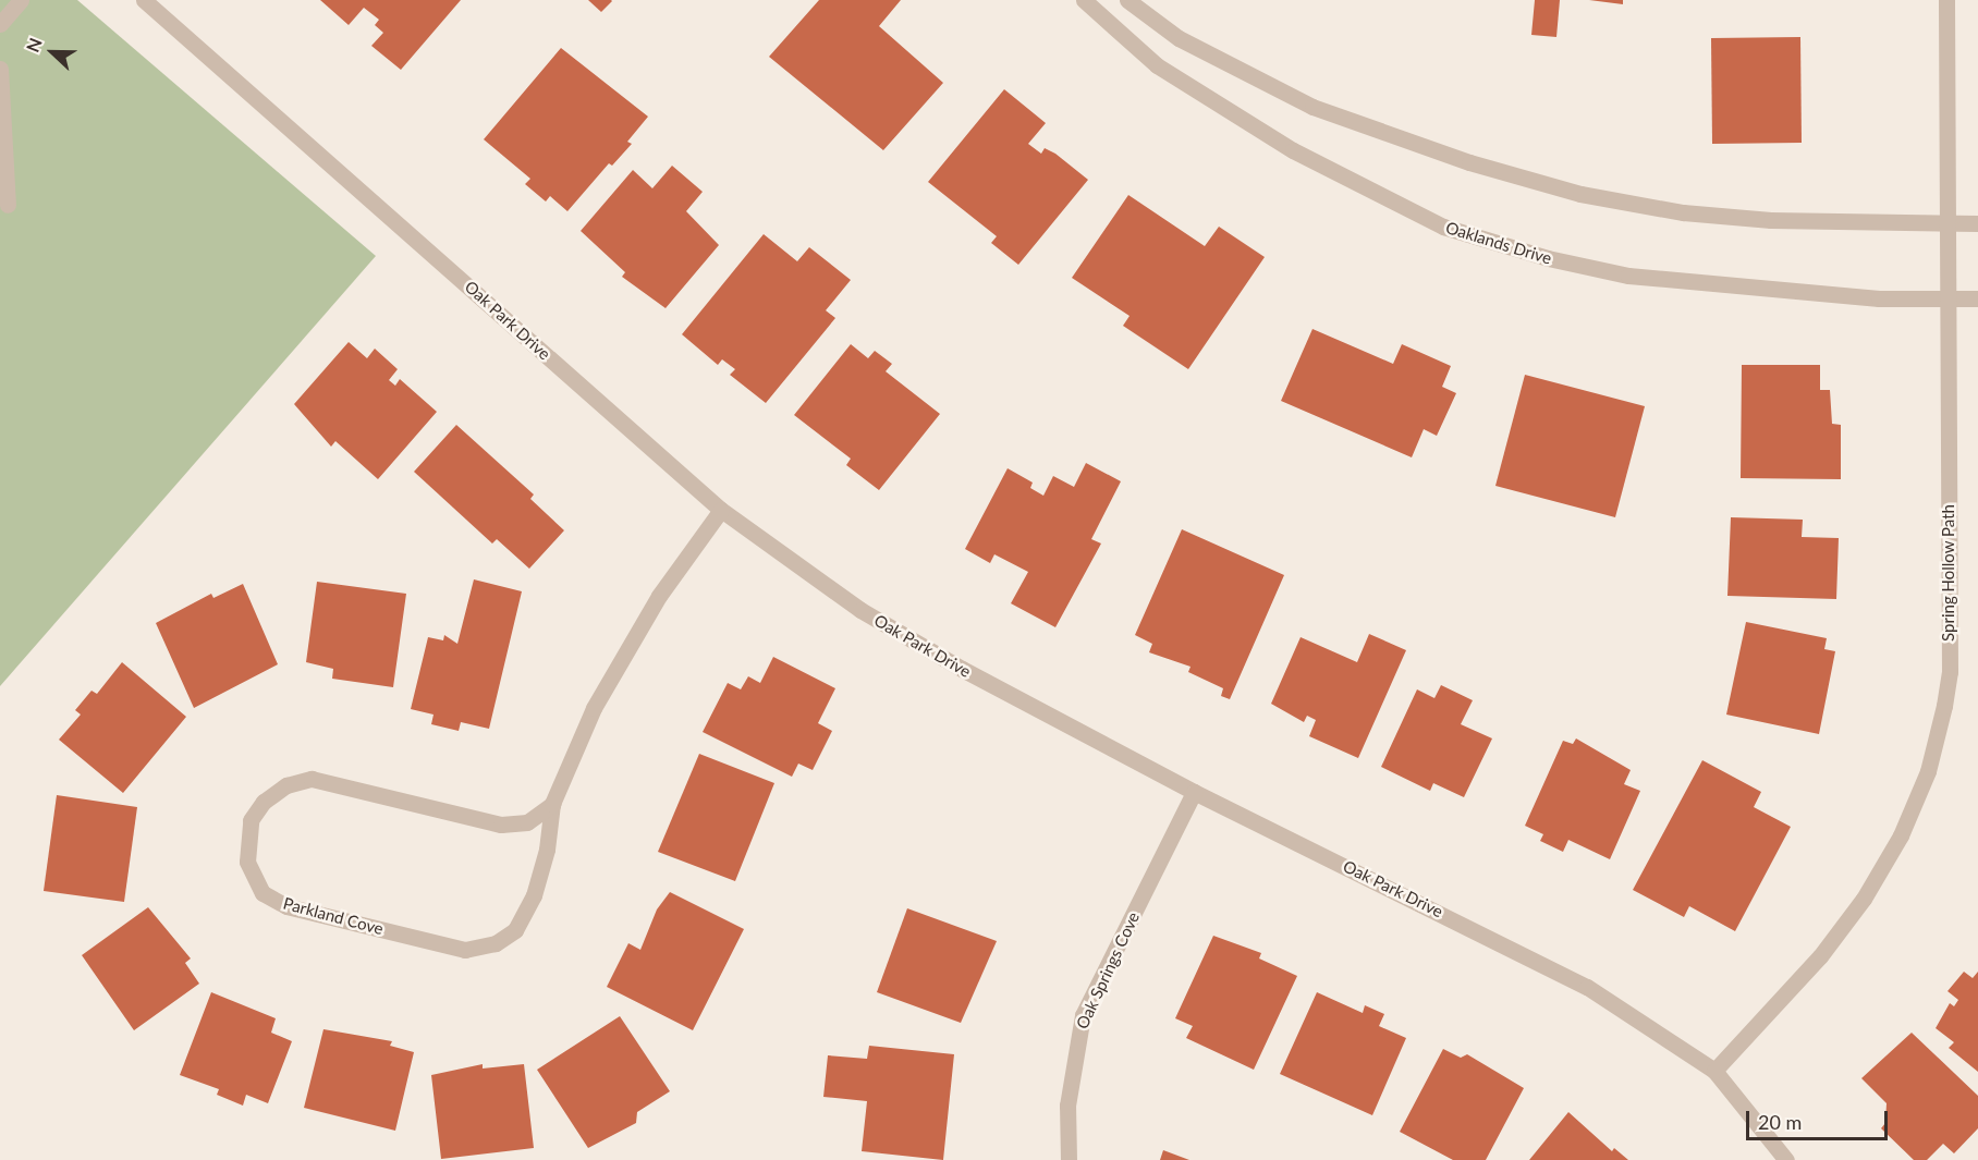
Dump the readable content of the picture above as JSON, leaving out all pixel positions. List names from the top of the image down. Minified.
{"streets":{"street":["Oaklands Drive","Oak Park Drive","Spring Hollow Path","Parkland Cove","Oak Springs Cove"]},"crossings":[["Oaklands Drive","Spring Hollow Path"],["Oak Park Drive","Spring Hollow Path"],["Oak Park Drive","Parkland Cove"],["Oak Park Drive","Oak Springs Cove"]],"scale_bar":"20 m","north":"left"}
